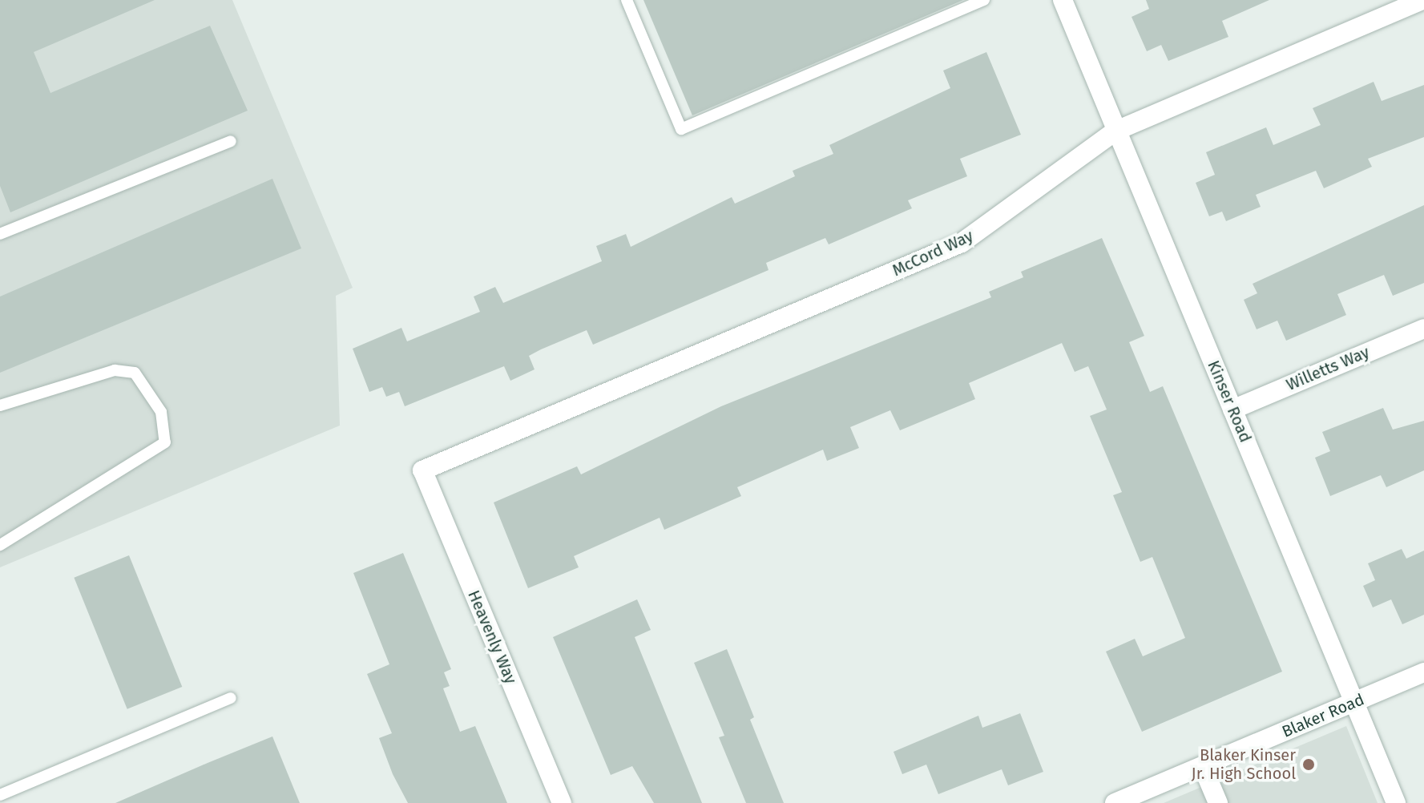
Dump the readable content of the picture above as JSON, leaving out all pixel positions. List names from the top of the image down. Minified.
{"streets":{"street":["McCord Way","Willetts Way","Kinser Road","Heavenly Way","Blaker Road"]},"crossings":[["McCord Way","Kinser Road"],["McCord Way","Heavenly Way"],["Willetts Way","Kinser Road"],["Kinser Road","Blaker Road"]],"places":["Blaker Kinser Jr. High School"]}
